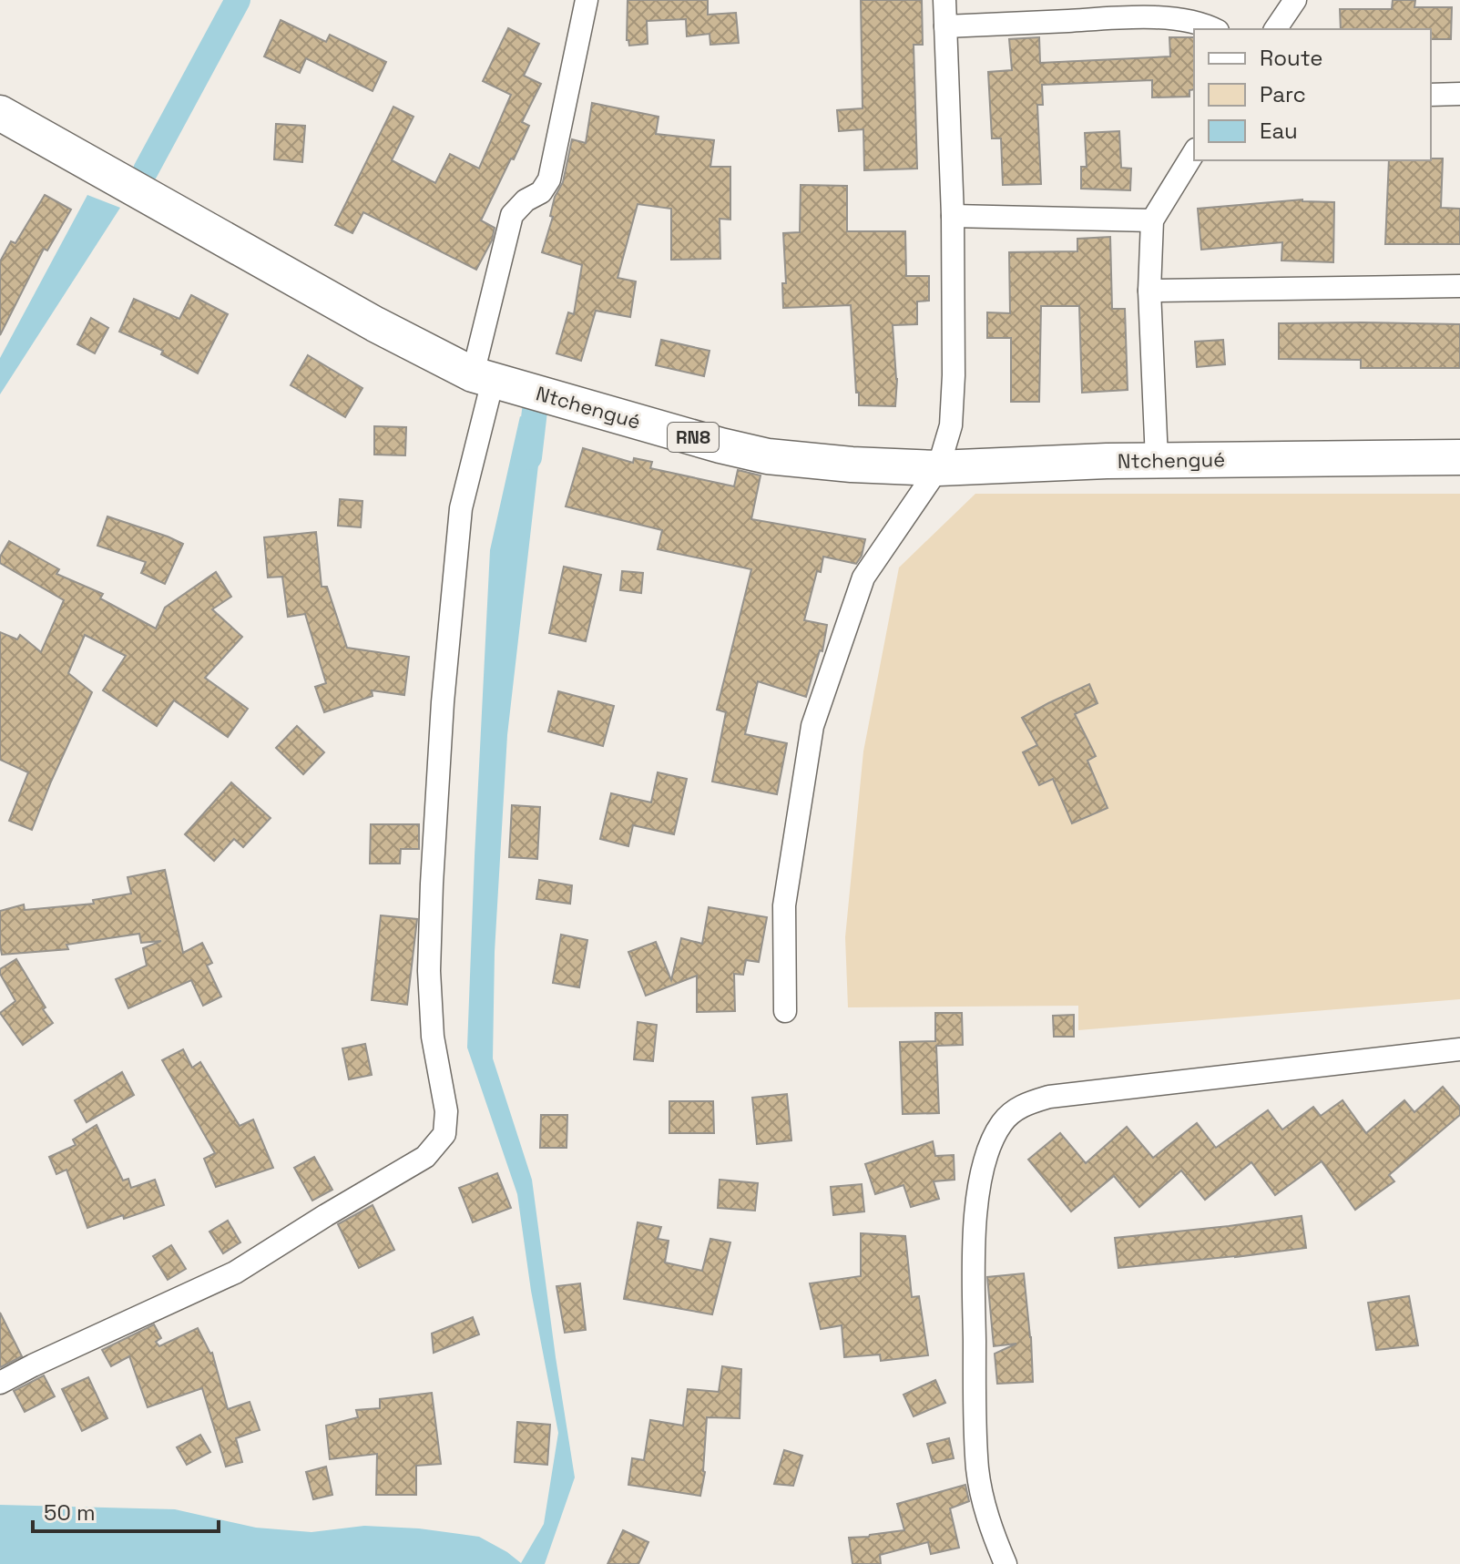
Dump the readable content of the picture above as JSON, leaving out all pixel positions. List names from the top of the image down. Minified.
{"streets":{"main road":["Ntchengué","RN8"]},"legend":["Route","Parc","Eau"],"scale_bar":"50 m"}
